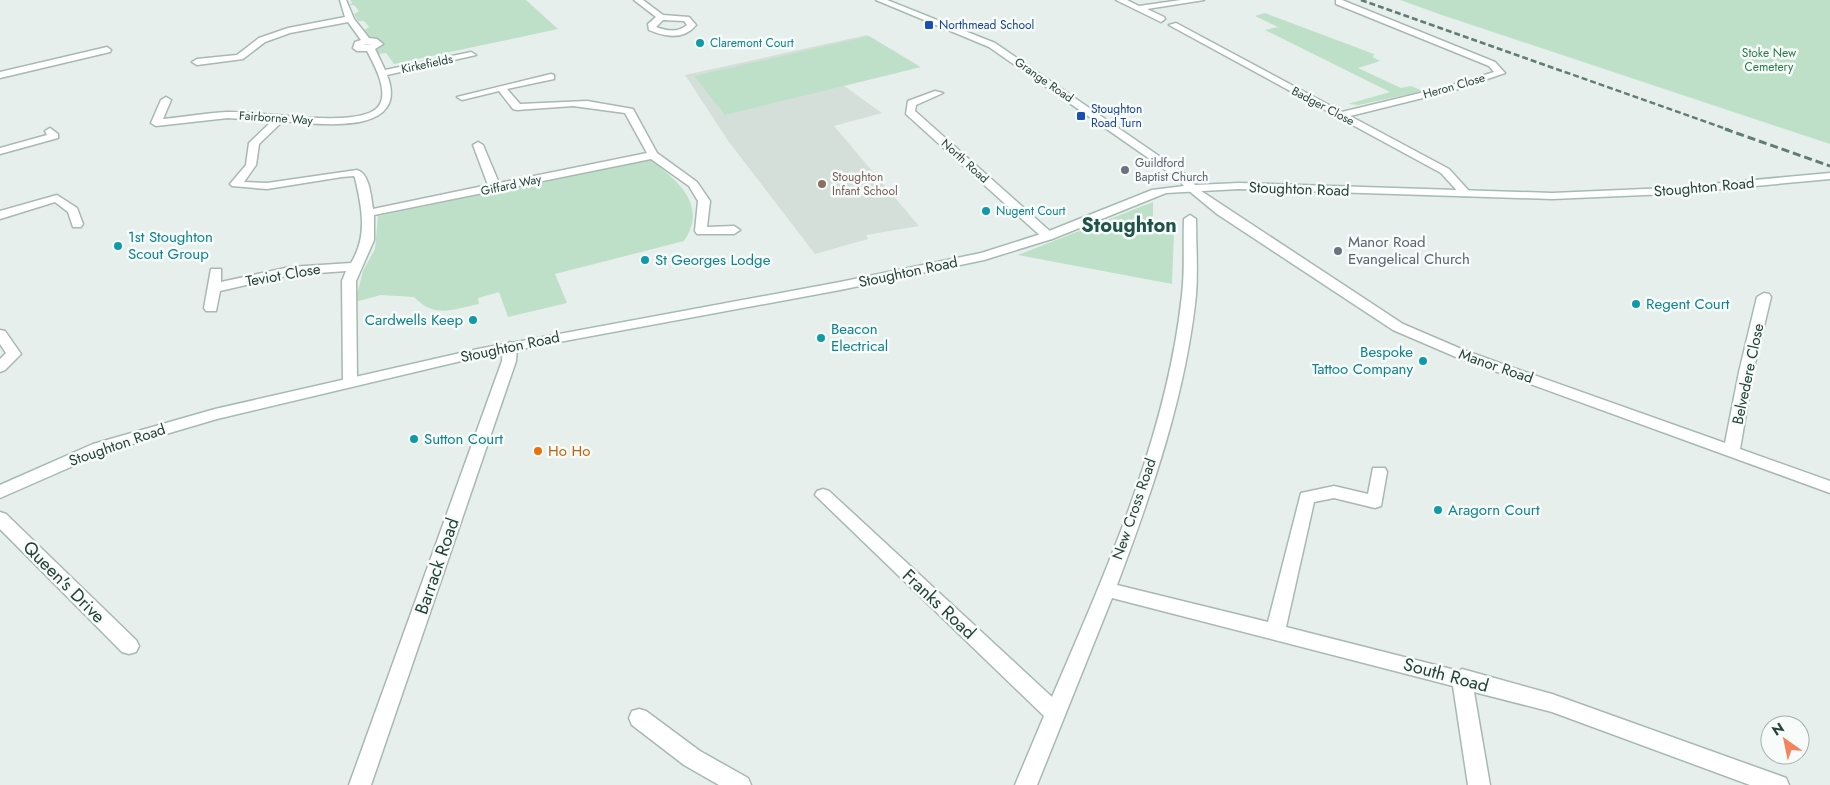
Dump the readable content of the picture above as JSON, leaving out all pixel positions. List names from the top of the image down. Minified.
{"streets":{"street":["Kirkefields","Grange Road","Heron Close","Badger Close","Fairborne Way","North Road","Giffard Way","Stoughton Road","Teviot Close","Manor Road","Belvedere Close","New Cross Road","Barrack Road","Queen's Drive","Franks Road","South Road"]},"crossings":[["Kirkefields","Fairborne Way"],["Grange Road","Stoughton Road"],["Grange Road","Manor Road"],["Heron Close","Badger Close"],["Badger Close","Stoughton Road"],["North Road","Stoughton Road"],["Stoughton Road","Manor Road"],["Stoughton Road","Barrack Road"],["Manor Road","Belvedere Close"],["New Cross Road","Franks Road"],["New Cross Road","South Road"]],"districts":["Stoughton"],"parks":["Stoke New Cemetery"],"places":{"transit":["Northmead School","Stoughton Road Turn"],"other":["Claremont Court","Guildford Baptist Church","Stoughton Infant School","Nugent Court","1st Stoughton Scout Group","Manor Road Evangelical Church","St Georges Lodge","Regent Court","Cardwells Keep","Beacon Electrical","Bespoke Tattoo Company","Sutton Court","Ho Ho","Aragorn Court"]},"north":"top left"}
